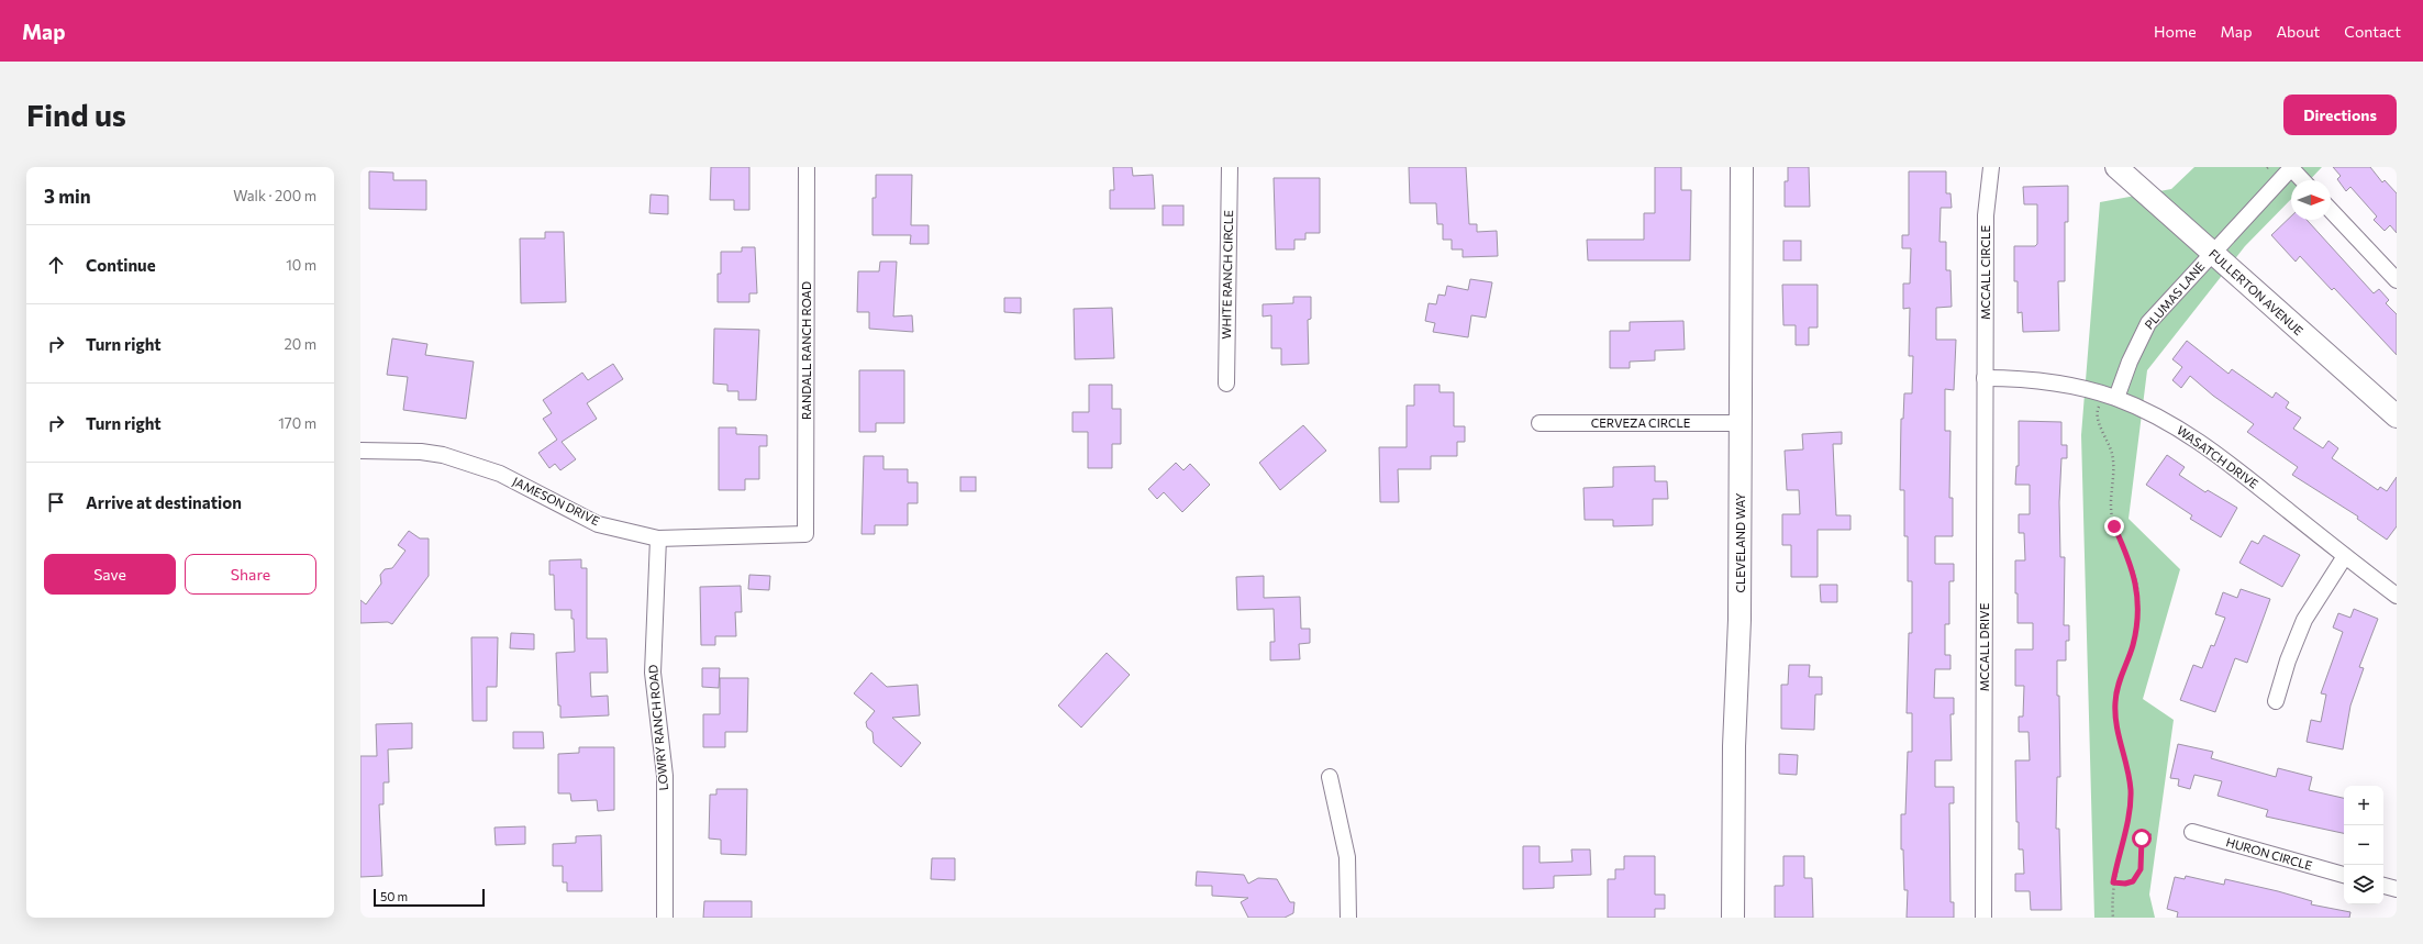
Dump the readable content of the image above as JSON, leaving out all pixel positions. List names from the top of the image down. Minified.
{"streets":{"street":["MCCALL CIRCLE","WHITE RANCH CIRCLE","FULLERTON AVENUE","PLUMAS LANE","RANDALL RANCH ROAD","CERVEZA CIRCLE","WASATCH DRIVE","JAMESON DRIVE","CLEVELAND WAY","MCCALL DRIVE","LOWRY RANCH ROAD","HURON CIRCLE"]},"crossings":[["MCCALL CIRCLE","WASATCH DRIVE"],["MCCALL CIRCLE","MCCALL DRIVE"],["FULLERTON AVENUE","PLUMAS LANE"],["PLUMAS LANE","WASATCH DRIVE"],["RANDALL RANCH ROAD","JAMESON DRIVE"],["CERVEZA CIRCLE","CLEVELAND WAY"],["WASATCH DRIVE","MCCALL DRIVE"],["JAMESON DRIVE","LOWRY RANCH ROAD"]],"scale_bar":"50 m","north":"right","page":{"header":"Map","nav":["Home","Map","About","Contact"],"buttons":["Directions",["Save","Share"]],"title":"Find us","heading":["3 min","Walk · 200 m"],"list":[["Continue","10 m"],["Turn right","20 m"],["Turn right","170 m"],"Arrive at destination"],"map_buttons":["+","−"],"scale":"50 m"}}
